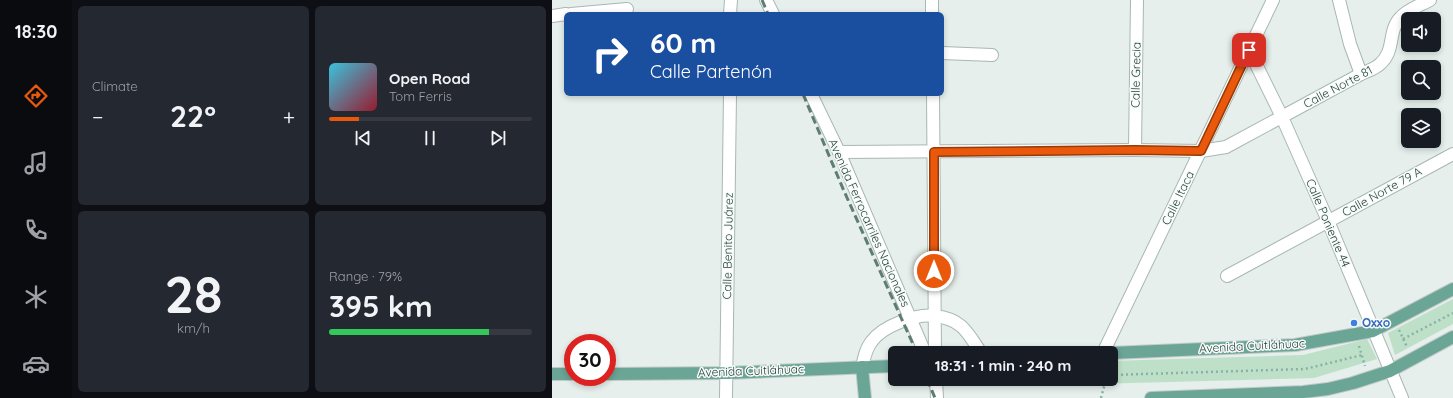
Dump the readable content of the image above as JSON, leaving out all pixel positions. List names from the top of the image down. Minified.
{"streets":{"main road":["Avenida Cuitláhuac"],"street":["Calle Grecia","Calle Norte 81","Calle Norte 79 A","Calle Itaca","Avenida Ferrocarriles Nacionales","Calle Poniente 44","Calle Benito Juárez"]},"crossings":[["Calle Grecia","Calle Norte 81"],["Calle Norte 81","Calle Itaca"],["Calle Norte 81","Avenida Ferrocarriles Nacionales"],["Calle Norte 81","Calle Poniente 44"],["Calle Norte 79 A","Calle Poniente 44"],["Calle Itaca","Calle Poniente 44"],["Calle Poniente 44","Avenida Cuitláhuac"],["Calle Benito Juárez","Avenida Cuitláhuac"]],"places":["Oxxo"],"page":{"tabs":"18:30","tile":["Climate",["28","km/h"],["Range · 79%","395 km"]],"turn":["60 m","Calle Partenón"],"song":["Open Road","Tom Ferris"],"heat":["−","22°","+"],"limit":"30","trip":"18:31 · 1 min · 240 m"}}
